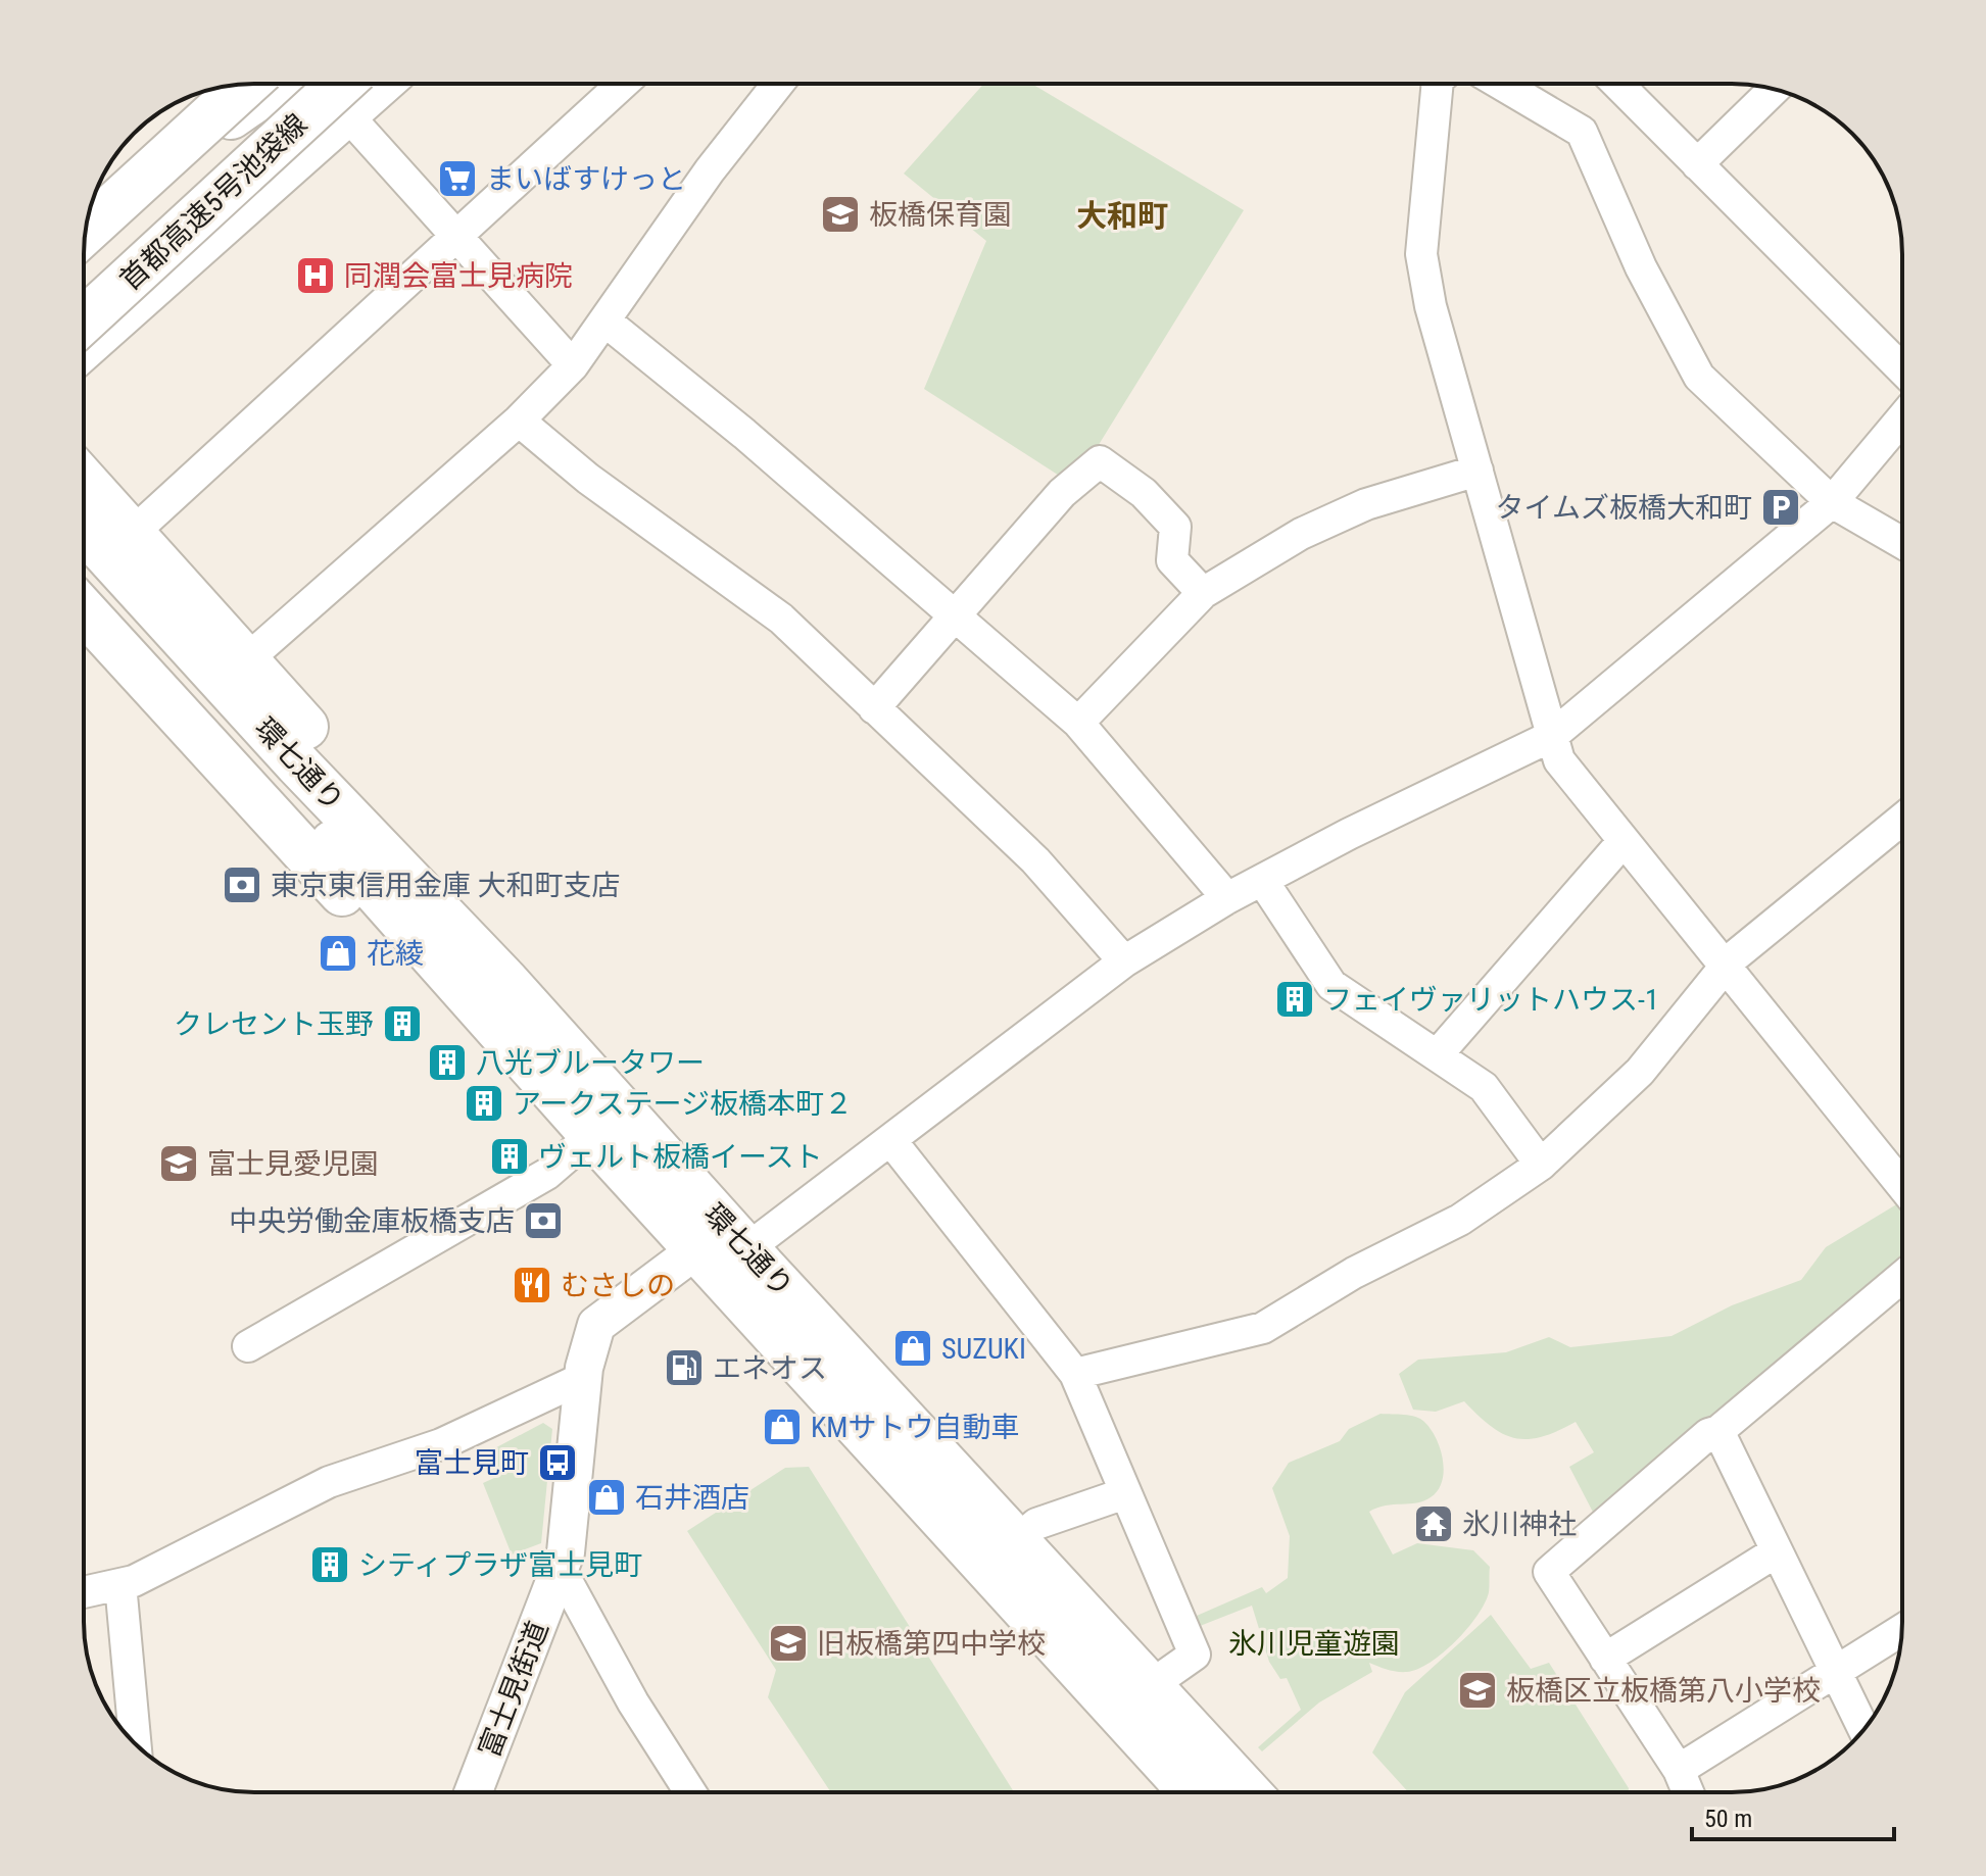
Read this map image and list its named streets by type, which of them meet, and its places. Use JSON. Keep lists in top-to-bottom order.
{
  "streets": {
    "main road": ["首都高速5号池袋線", "環七通り"],
    "street": ["富士見街道"]
  },
  "crossings": [
    ["環七通り", "富士見街道"]
  ],
  "districts": ["大和町"],
  "parks": ["氷川児童遊園"],
  "places": {
    "supermarket": ["まいばすけっと"],
    "school or university": [
      "板橋保育園",
      "富士見愛児園",
      "旧板橋第四中学校",
      "板橋区立板橋第八小学校"
    ],
    "hospital": ["同潤会富士見病院"],
    "parking": ["タイムズ板橋大和町"],
    "bank": ["東京東信用金庫 大和町支店", "中央労働金庫板橋支店"],
    "shop": [
      "花綾",
      "SUZUKI",
      "KMサトウ自動車",
      "石井酒店"
    ],
    "building": [
      "フェイヴァリットハウス-1",
      "クレセント玉野",
      "八光ブルータワー",
      "アークステージ板橋本町２",
      "ヴェルト板橋イースト",
      "シティプラザ富士見町"
    ],
    "restaurant": ["むさしの"],
    "fuel station": ["エネオス"],
    "bus stop": ["富士見町"],
    "temple": ["氷川神社"]
  },
  "scale_bar": "50 m"
}
